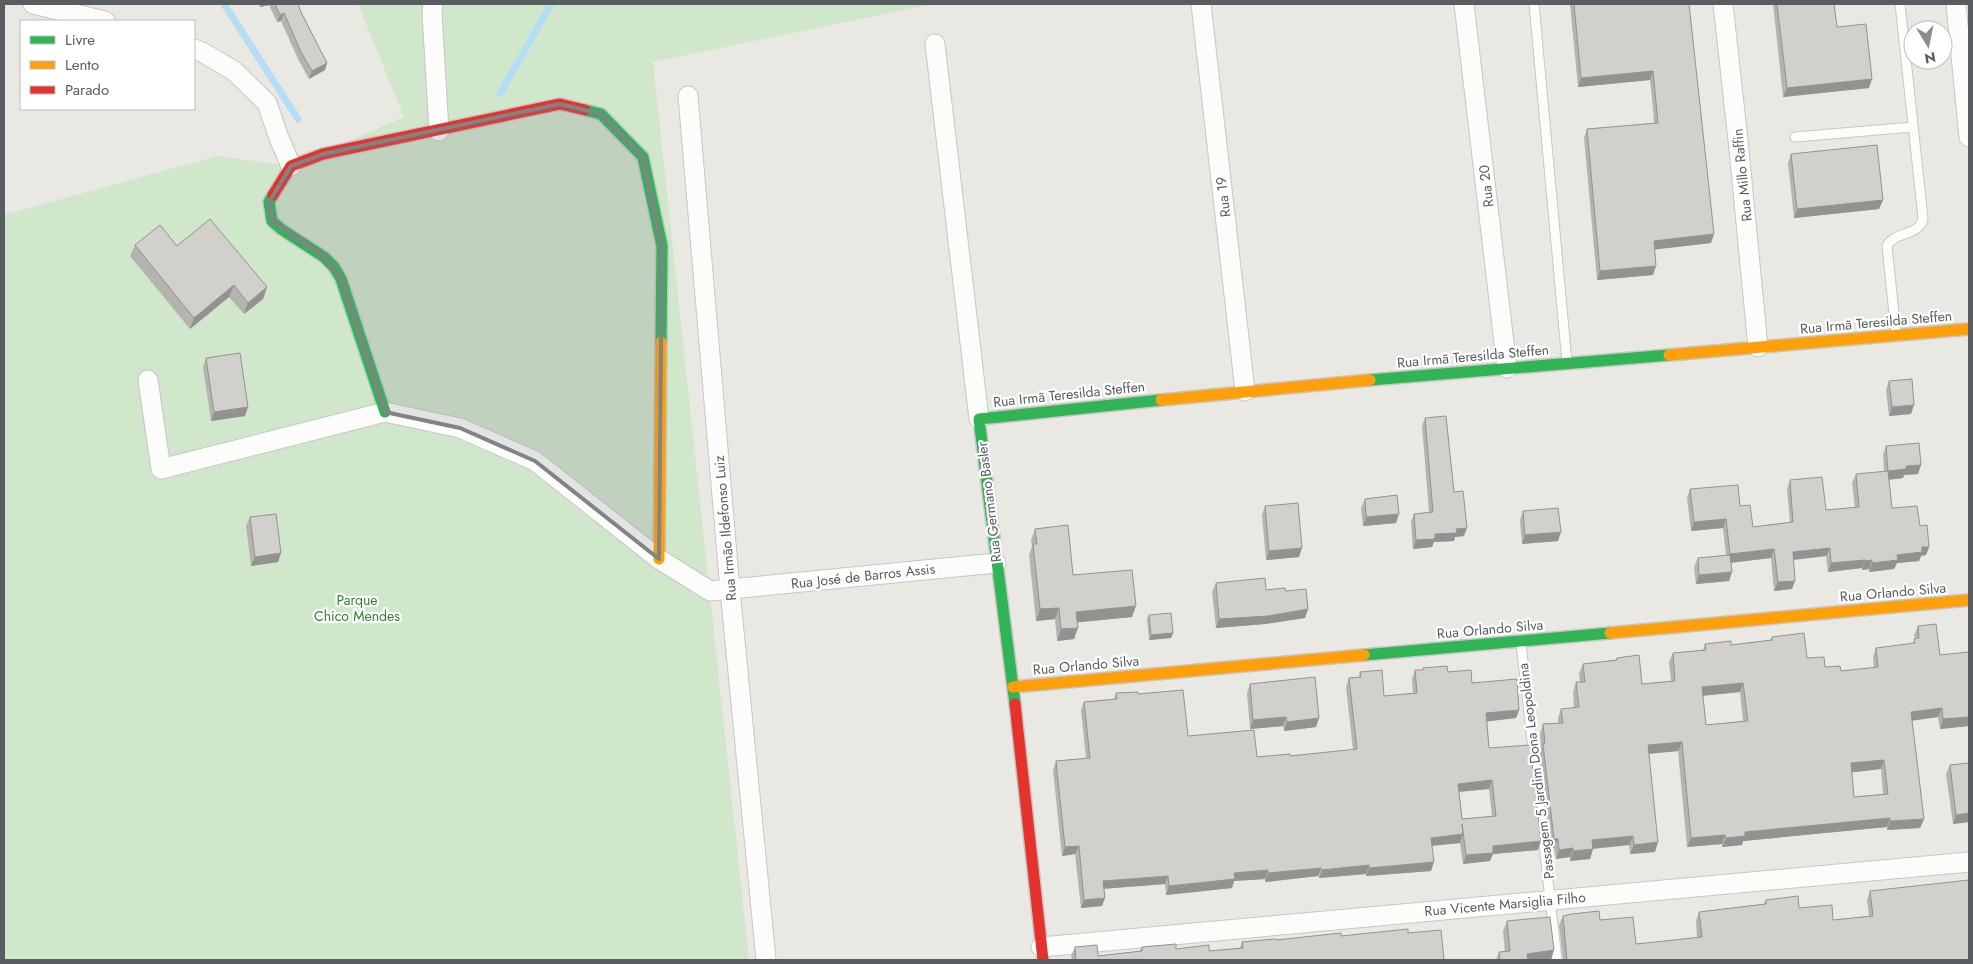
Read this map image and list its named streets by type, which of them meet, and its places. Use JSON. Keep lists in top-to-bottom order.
{
  "streets": {
    "street": [
      "Rua Millo Raffin",
      "Rua 20",
      "Rua 19",
      "Rua Irmã Teresilda Steffen",
      "Rua Germano Basler",
      "Rua Irmão Ildefonso Luiz",
      "Rua José de Barros Assis",
      "Rua Orlando Silva",
      "Rua Vicente Marsiglia Filho"
    ],
    "lane": ["Passagem 5 Jardim Dona Leopoldina"]
  },
  "crossings": [
    ["Rua Millo Raffin", "Rua Irmã Teresilda Steffen"],
    ["Rua 20", "Rua Irmã Teresilda Steffen"],
    ["Rua 19", "Rua Irmã Teresilda Steffen"],
    ["Rua Irmã Teresilda Steffen", "Rua Germano Basler"],
    ["Rua Germano Basler", "Rua José de Barros Assis"],
    ["Rua Germano Basler", "Rua Orlando Silva"],
    ["Rua Germano Basler", "Rua Vicente Marsiglia Filho"],
    ["Rua Irmão Ildefonso Luiz", "Rua José de Barros Assis"],
    ["Rua Orlando Silva", "Passagem 5 Jardim Dona Leopoldina"],
    ["Passagem 5 Jardim Dona Leopoldina", "Rua Vicente Marsiglia Filho"]
  ],
  "parks": ["Parque Chico Mendes"],
  "legend": ["Livre", "Lento", "Parado"],
  "north": "bottom"
}
